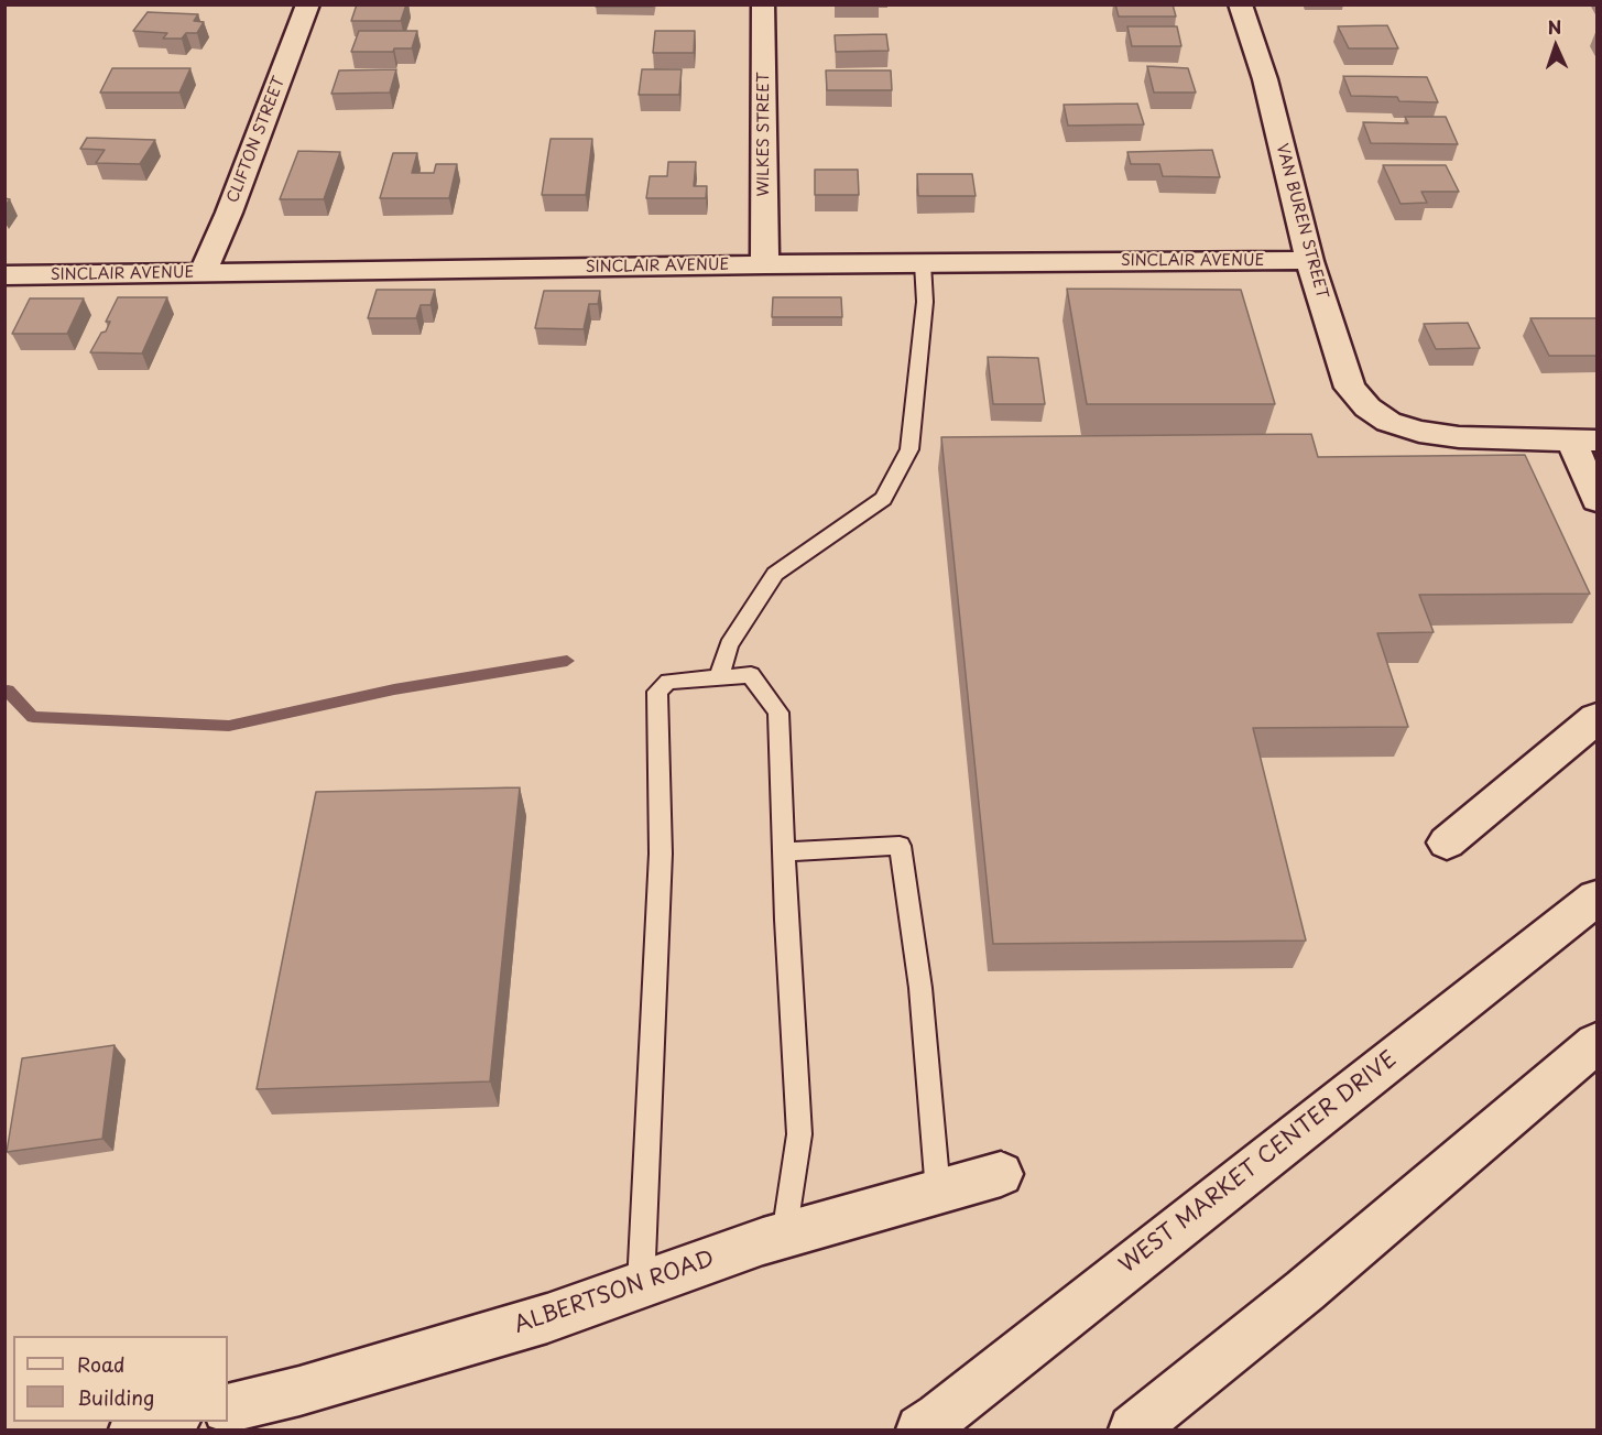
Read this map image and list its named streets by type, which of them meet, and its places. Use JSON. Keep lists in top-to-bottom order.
{
  "streets": {
    "street": [
      "WILKES STREET",
      "CLIFTON STREET",
      "VAN BUREN STREET",
      "SINCLAIR AVENUE",
      "WEST MARKET CENTER DRIVE",
      "ALBERTSON ROAD"
    ]
  },
  "crossings": [
    ["WILKES STREET", "SINCLAIR AVENUE"],
    ["CLIFTON STREET", "SINCLAIR AVENUE"],
    ["VAN BUREN STREET", "SINCLAIR AVENUE"]
  ],
  "legend": ["Road", "Building"],
  "north": "top"
}
